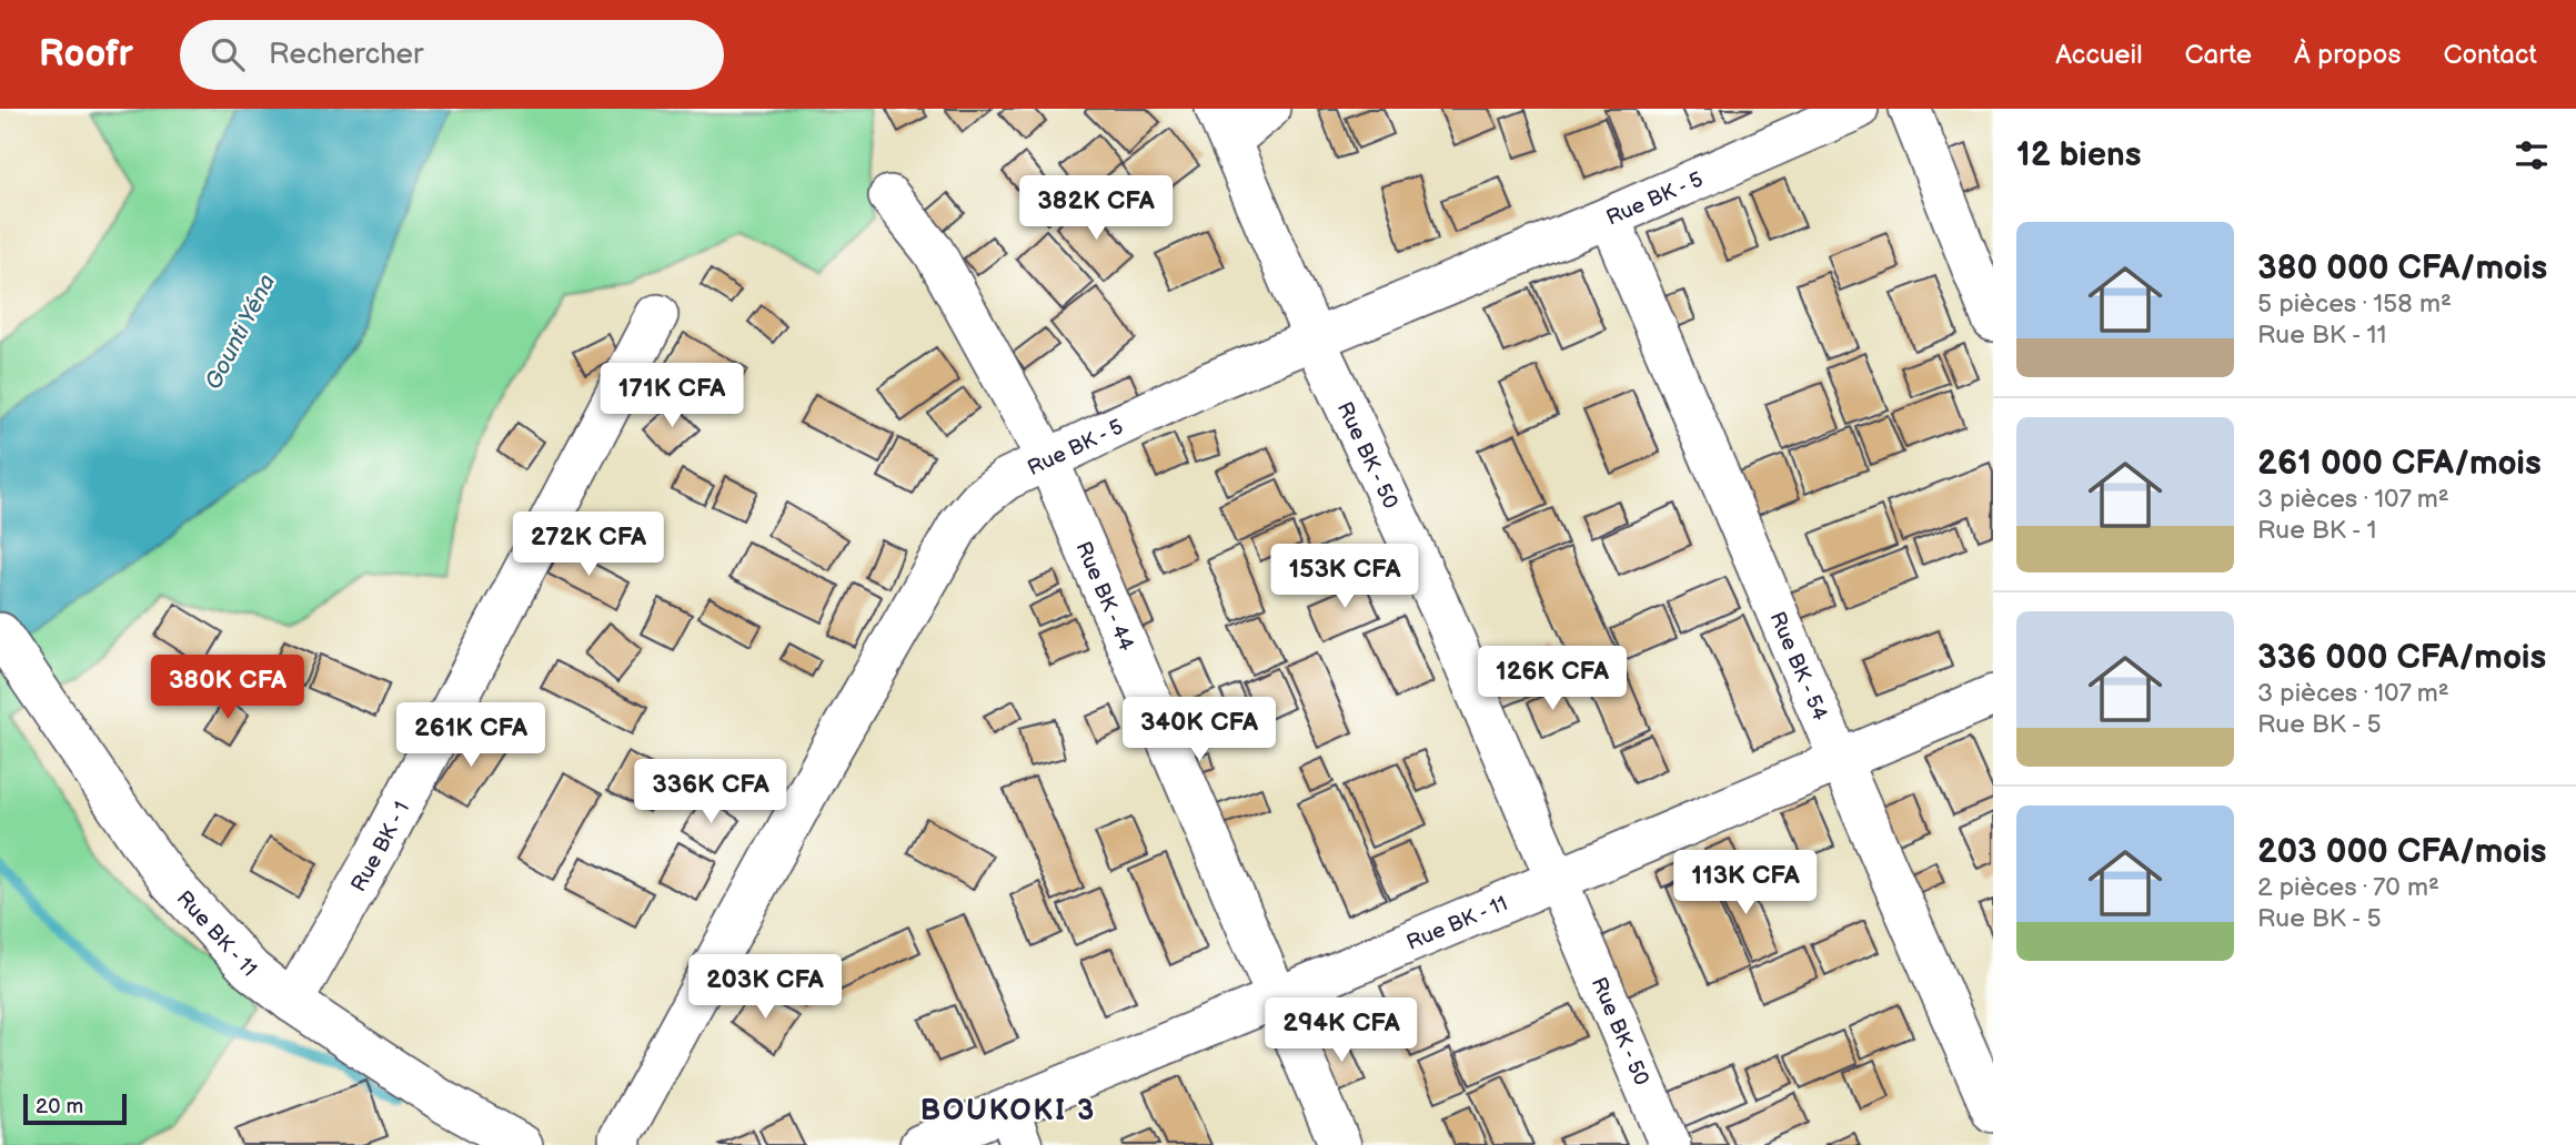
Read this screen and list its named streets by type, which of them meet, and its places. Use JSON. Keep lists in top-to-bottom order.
{
  "streets": {
    "street": [
      "Rue BK - 5",
      "Rue BK - 50",
      "Rue BK - 44",
      "Rue BK - 54",
      "Rue BK - 1",
      "Rue BK - 11"
    ]
  },
  "crossings": [
    ["Rue BK - 5", "Rue BK - 50"],
    ["Rue BK - 5", "Rue BK - 44"],
    ["Rue BK - 5", "Rue BK - 54"],
    ["Rue BK - 50", "Rue BK - 11"],
    ["Rue BK - 44", "Rue BK - 11"],
    ["Rue BK - 54", "Rue BK - 11"],
    ["Rue BK - 1", "Rue BK - 11"]
  ],
  "districts": ["BOUKOKI 3"],
  "water": ["Gounti Yéna"],
  "scale_bar": "20 m",
  "page": {
    "header": "Roofr",
    "search": "Rechercher",
    "nav": [
      "Accueil",
      "Carte",
      "À propos",
      "Contact"
    ],
    "heading": "12 biens",
    "price": [
      "382K CFA",
      "171K CFA",
      "272K CFA",
      "153K CFA",
      "126K CFA",
      "380K CFA",
      "340K CFA",
      "261K CFA",
      "336K CFA",
      "113K CFA",
      "203K CFA",
      "294K CFA"
    ],
    "list": [
      {
        "name": "380 000 CFA/mois",
        "note": "5 pièces · 158 m² · Rue BK - 11"
      },
      {
        "name": "261 000 CFA/mois",
        "note": "3 pièces · 107 m² · Rue BK - 1"
      },
      {
        "name": "336 000 CFA/mois",
        "note": "3 pièces · 107 m² · Rue BK - 5"
      },
      {
        "name": "203 000 CFA/mois",
        "note": "2 pièces · 70 m² · Rue BK - 5"
      }
    ],
    "scale": "20 m"
  }
}
